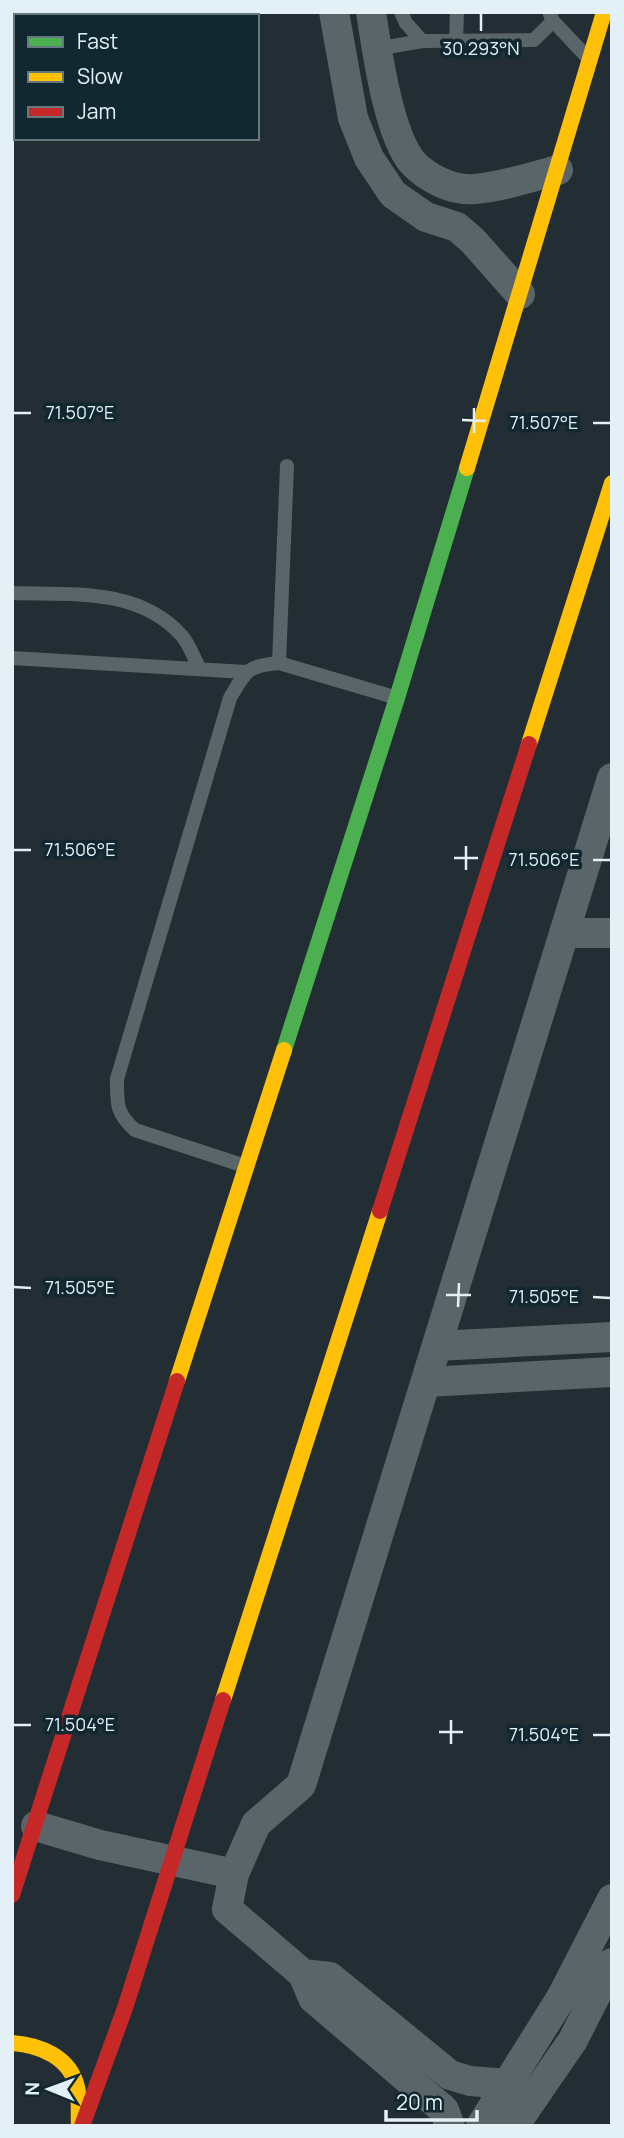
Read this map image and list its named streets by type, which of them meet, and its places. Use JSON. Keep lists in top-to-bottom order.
{
  "legend": ["Fast", "Slow", "Jam"],
  "scale_bar": "20 m",
  "north": "left",
  "coordinates": [
    "30.293°N",
    "71.507°E",
    "71.506°E",
    "71.505°E",
    "71.504°E"
  ]
}
